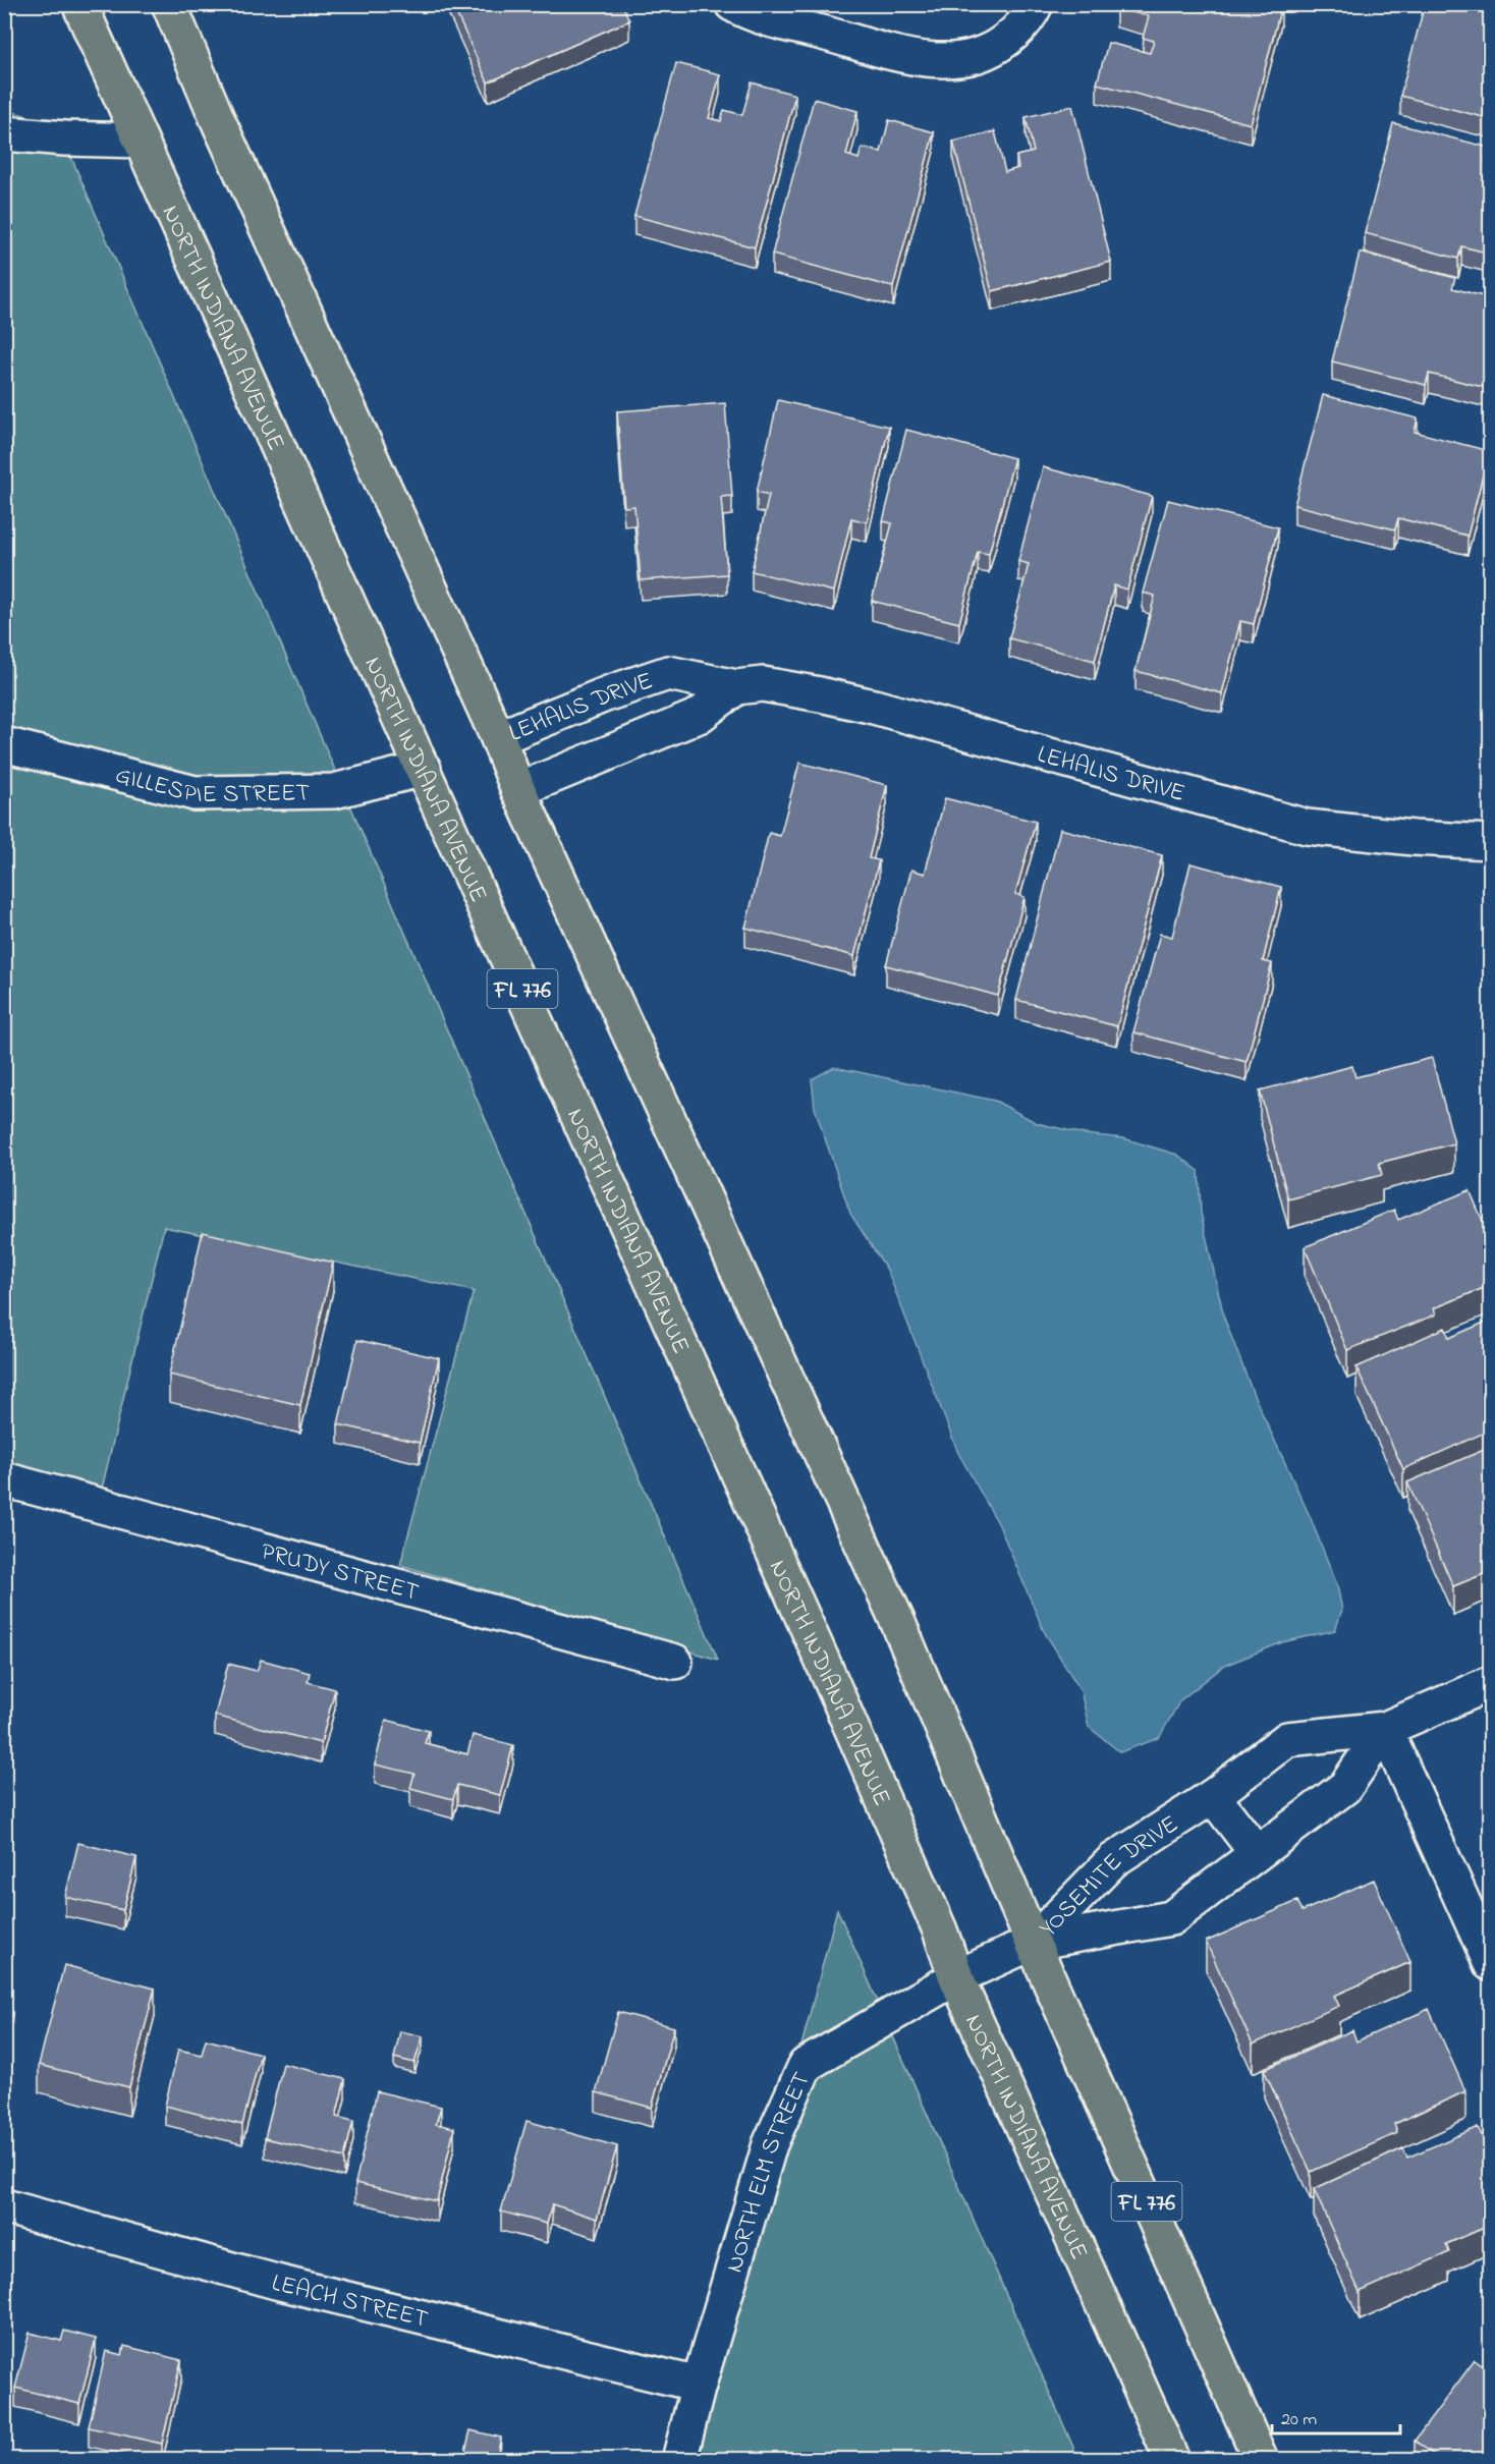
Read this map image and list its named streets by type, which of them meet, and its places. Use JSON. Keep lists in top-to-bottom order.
{
  "streets": {
    "main road": ["NORTH INDIANA AVENUE", "FL 776"],
    "street": [
      "LEHALIS DRIVE",
      "GILLESPIE STREET",
      "PRUDY STREET",
      "YOSEMITE DRIVE",
      "NORTH ELM STREET",
      "LEACH STREET"
    ]
  },
  "crossings": [
    ["NORTH INDIANA AVENUE", "GILLESPIE STREET"],
    ["NORTH INDIANA AVENUE", "NORTH ELM STREET"],
    ["LEHALIS DRIVE", "FL 776"],
    ["FL 776", "YOSEMITE DRIVE"],
    ["FL 776", "NORTH ELM STREET"],
    ["YOSEMITE DRIVE", "NORTH ELM STREET"],
    ["NORTH ELM STREET", "LEACH STREET"]
  ],
  "scale_bar": "20 m"
}
